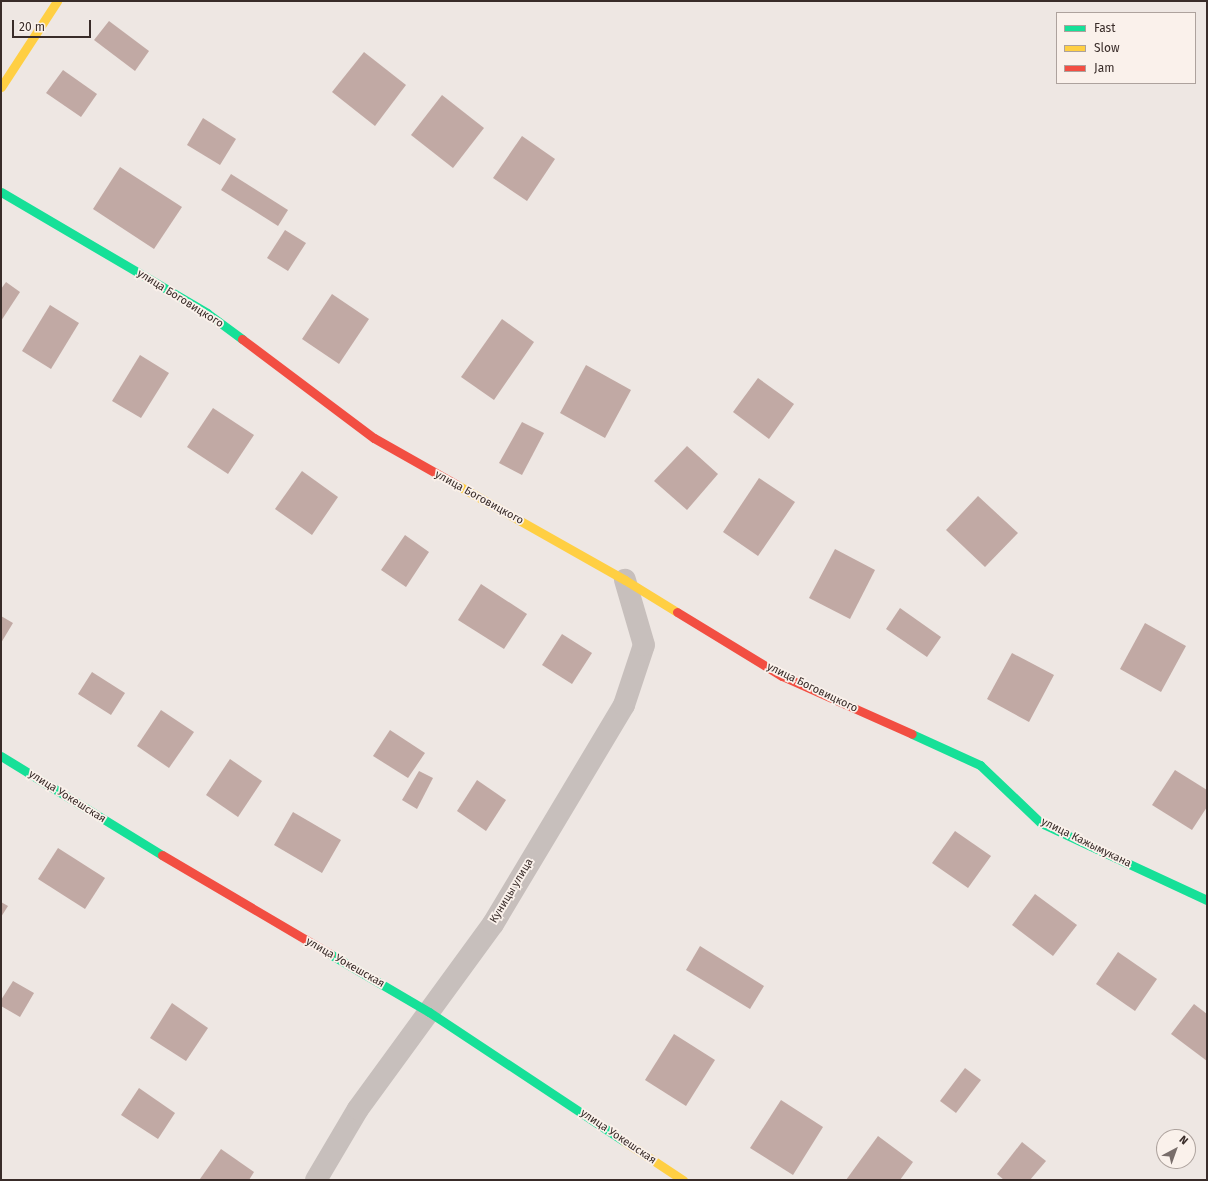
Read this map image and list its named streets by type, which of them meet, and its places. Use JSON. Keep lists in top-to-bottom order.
{
  "streets": {
    "street": [
      "улица Боговицкого",
      "улица Уокешская",
      "улица Кажымукана",
      "Куницы улица"
    ]
  },
  "crossings": [
    ["улица Боговицкого", "улица Кажымукана"],
    ["улица Боговицкого", "Куницы улица"],
    ["улица Уокешская", "Куницы улица"]
  ],
  "legend": ["Fast", "Slow", "Jam"],
  "scale_bar": "20 m",
  "north": "top right"
}
